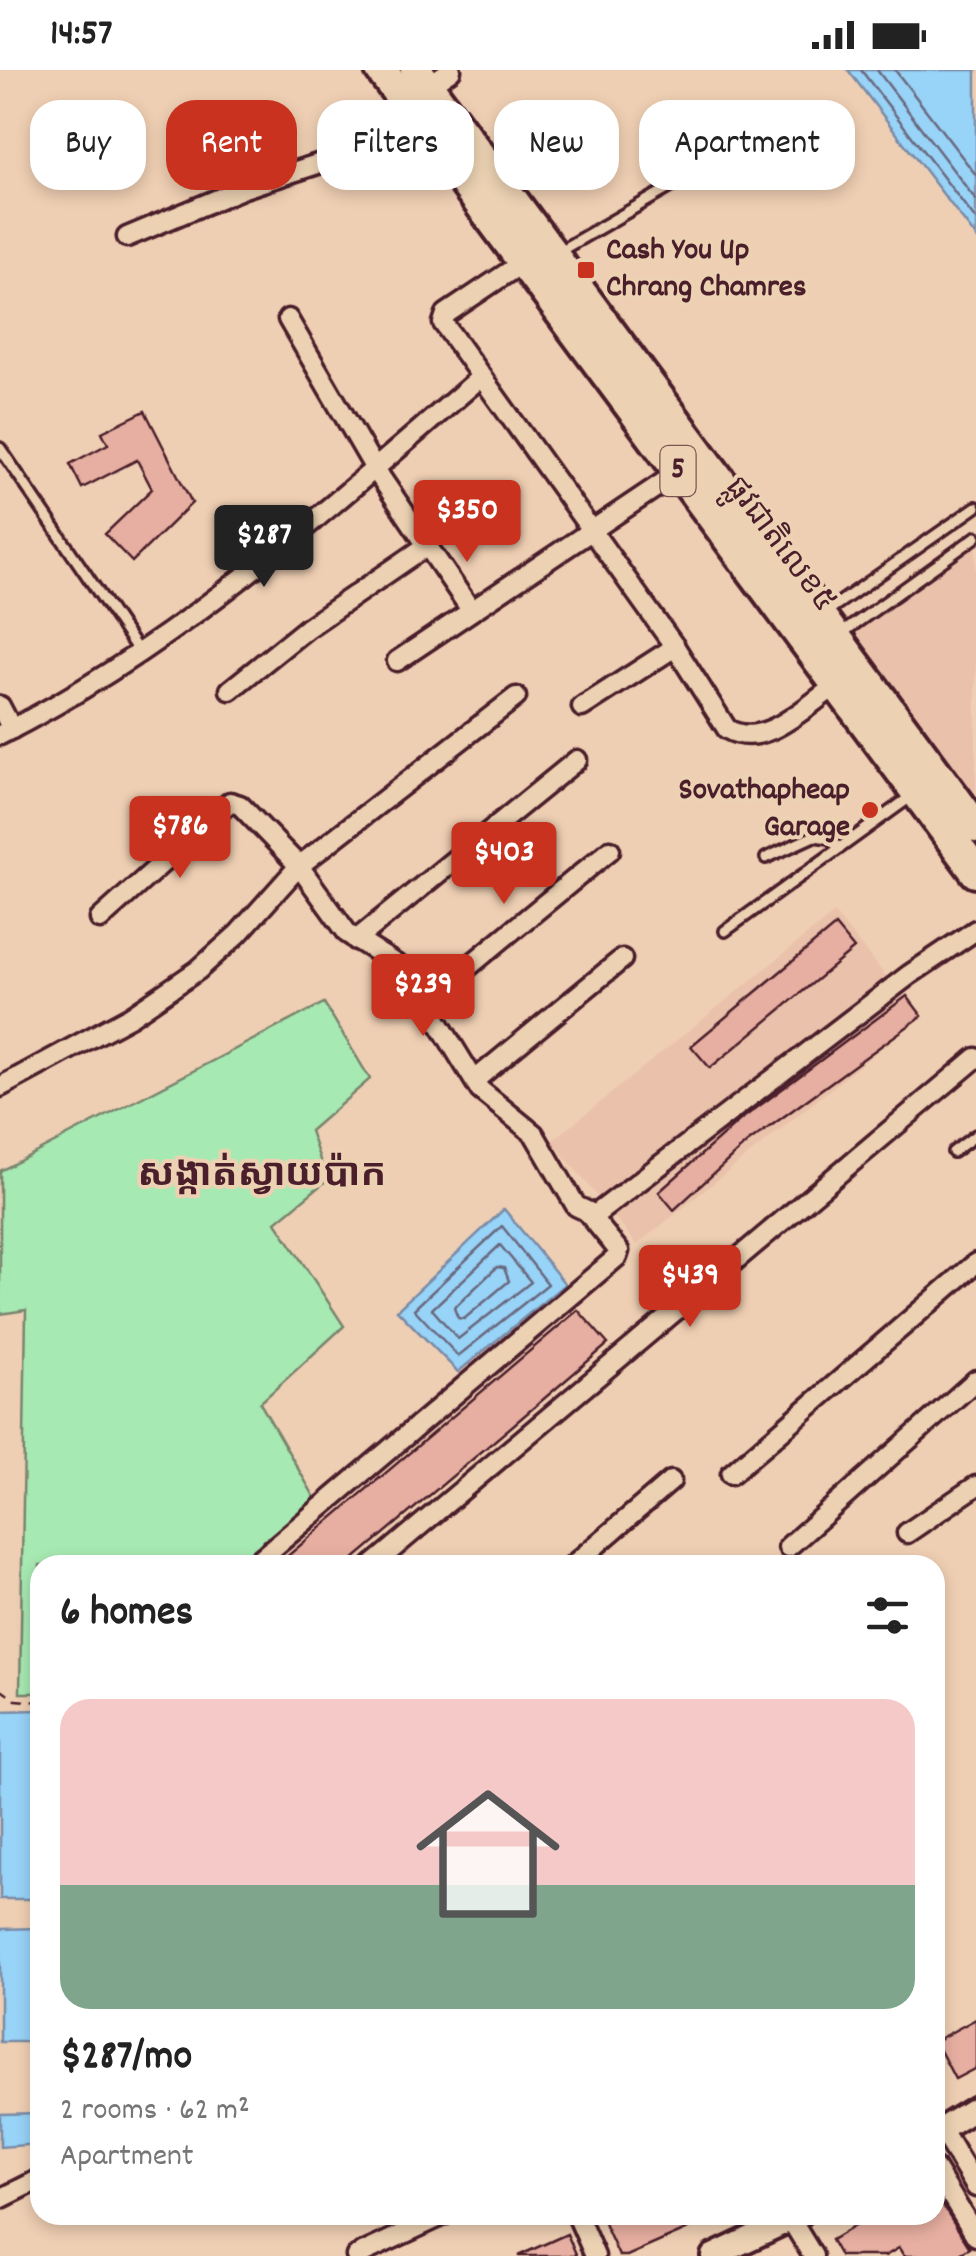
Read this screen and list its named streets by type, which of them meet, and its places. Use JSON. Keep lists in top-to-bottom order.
{
  "streets": {
    "highway": ["5", "ផ្លូវជាតិលេខ៥"]
  },
  "districts": ["សង្កាត់ស្វាយប៉ាក"],
  "places": {
    "transit": ["Cash You Up Chrang Chamres"],
    "other": ["Sovathapheap Garage"]
  },
  "page": {
    "status": "14:57",
    "chip": [
      "Buy",
      "Rent",
      "Filters",
      "New",
      "Apartment"
    ],
    "price": [
      "$350",
      "$287",
      "$786",
      "$403",
      "$239",
      "$439"
    ],
    "heading": "6 homes",
    "list": [
      {
        "name": "$287/mo",
        "note": "2 rooms · 62 m² · Apartment"
      }
    ]
  }
}
